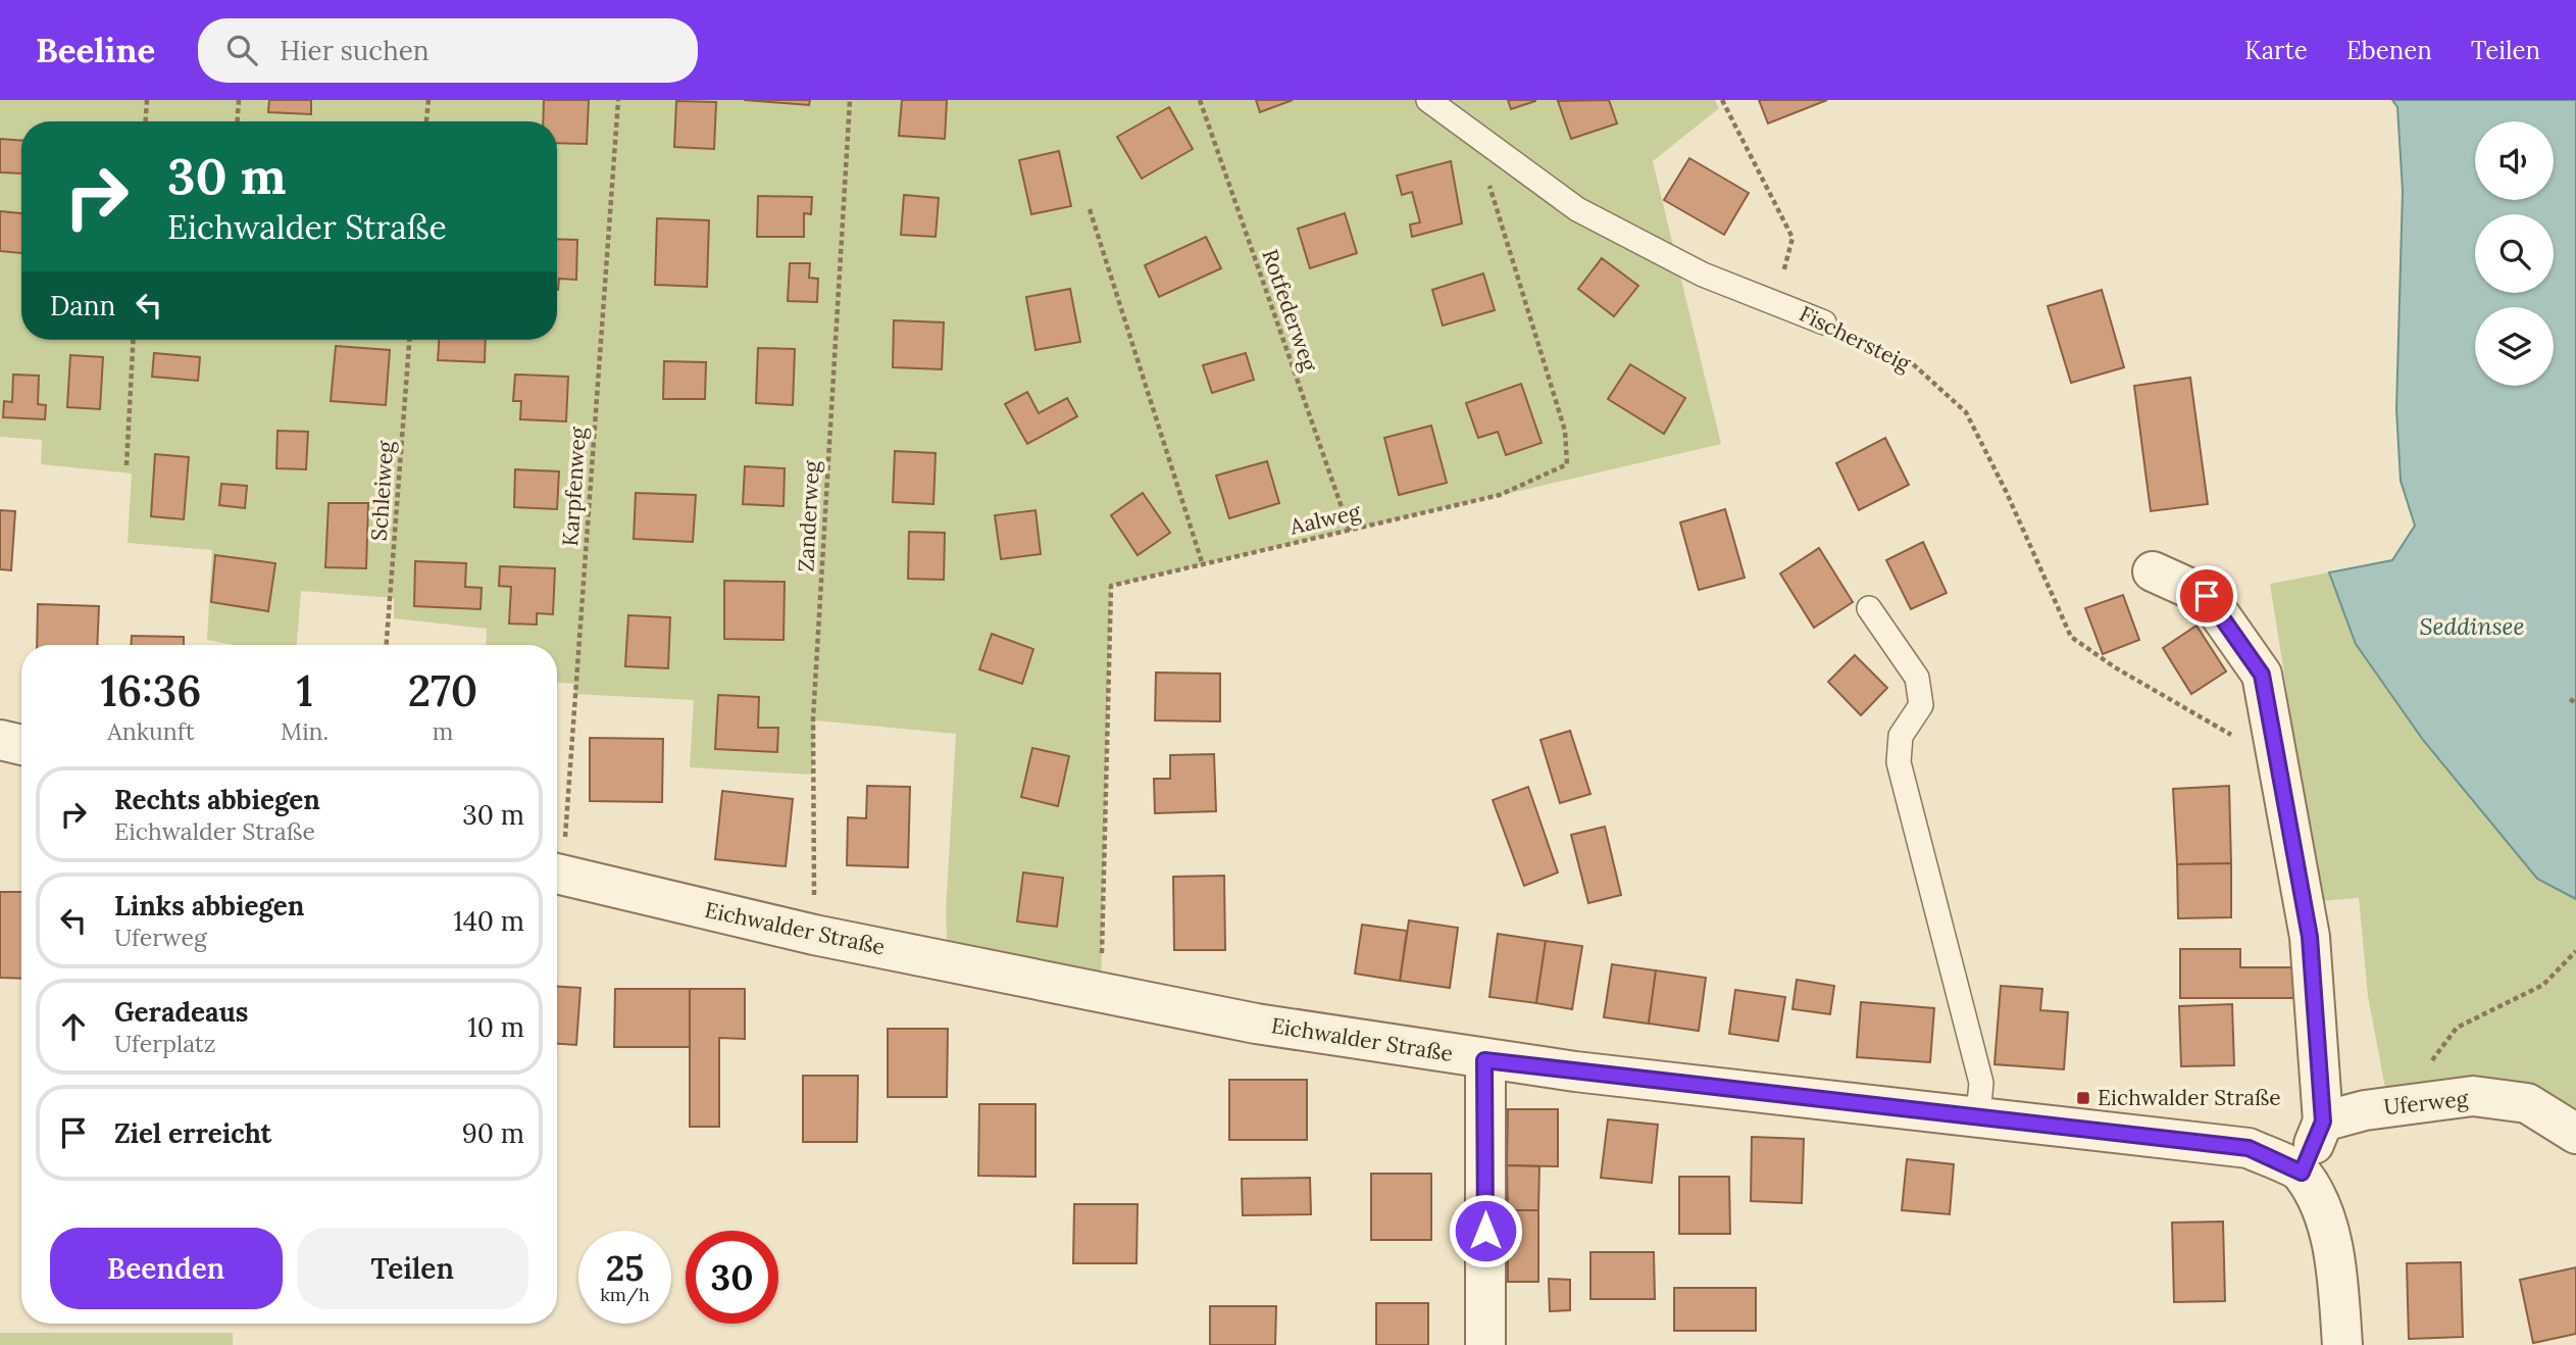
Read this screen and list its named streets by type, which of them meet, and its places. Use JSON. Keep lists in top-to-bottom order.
{
  "streets": {
    "street": ["Eichwalder Straße", "Uferweg"],
    "lane": ["Fischersteig"],
    "path": [
      "Rotfederweg",
      "Karpfenweg",
      "Schleiweg",
      "Zanderweg",
      "Aalweg"
    ]
  },
  "crossings": [
    ["Rotfederweg", "Aalweg"],
    ["Fischersteig", "Aalweg"],
    ["Zanderweg", "Eichwalder Straße"],
    ["Aalweg", "Eichwalder Straße"]
  ],
  "water": ["Seddinsee"],
  "places": {
    "transit": ["Eichwalder Straße"]
  },
  "page": {
    "header": "Beeline",
    "search": "Hier suchen",
    "nav": ["Karte", "Ebenen", "Teilen"],
    "turn": ["30 m", "Eichwalder Straße"],
    "then": "Dann",
    "eta": [
      "16:36",
      "Ankunft",
      "1",
      "Min.",
      "270",
      "m"
    ],
    "list": [
      {
        "name": "Rechts abbiegen",
        "note": "Eichwalder Straße",
        "value": "30 m"
      },
      {
        "name": "Links abbiegen",
        "note": "Uferweg",
        "value": "140 m"
      },
      {
        "name": "Geradeaus",
        "note": "Uferplatz",
        "value": "10 m"
      },
      {
        "name": "Ziel erreicht",
        "value": "90 m"
      }
    ],
    "buttons": ["Beenden", "Teilen"],
    "speed": "25 km/h",
    "limit": "30"
  }
}
